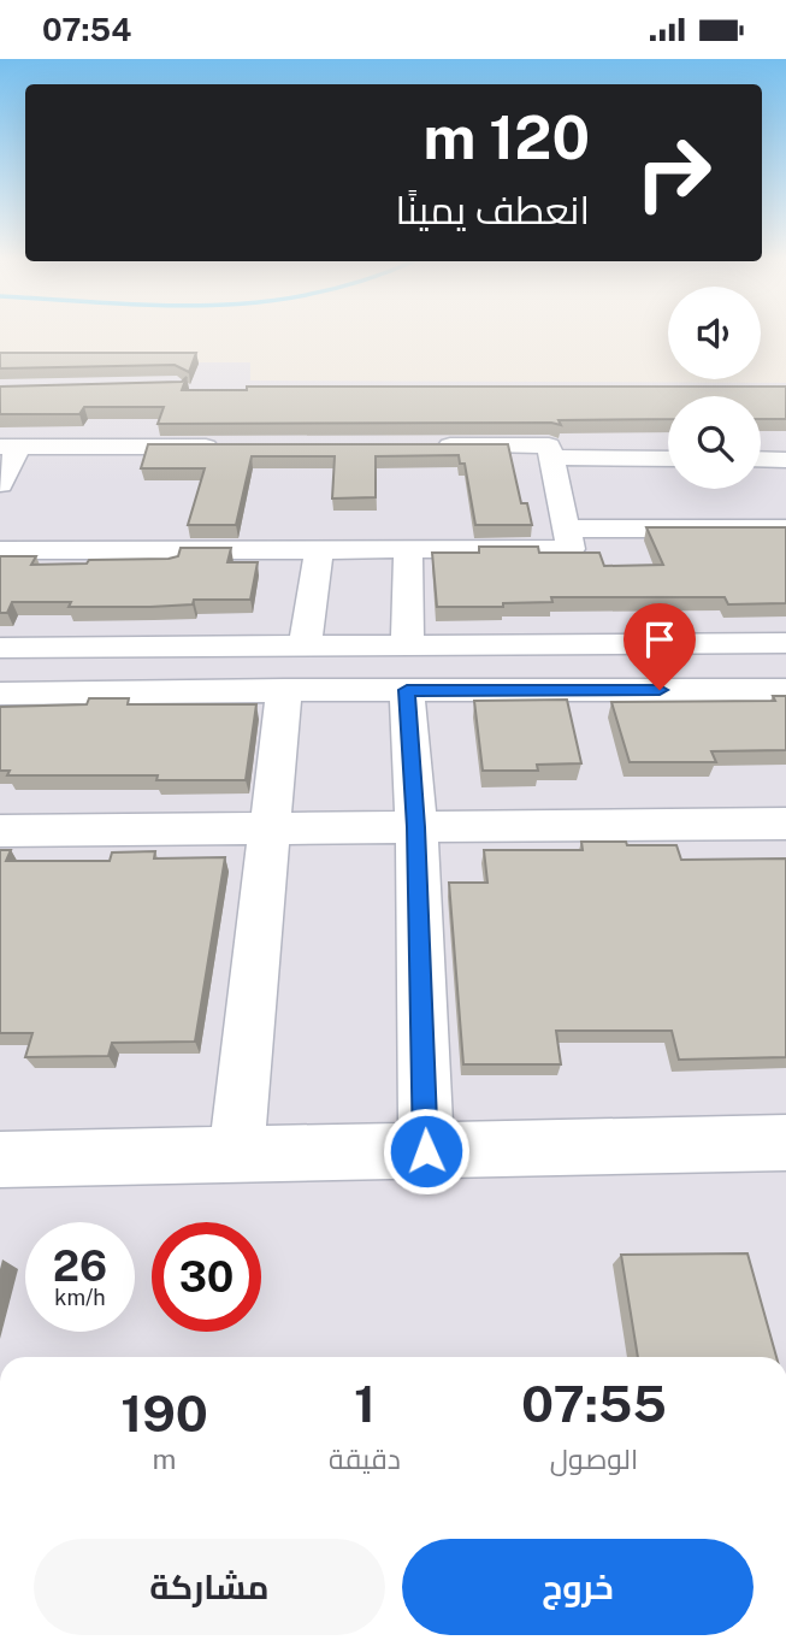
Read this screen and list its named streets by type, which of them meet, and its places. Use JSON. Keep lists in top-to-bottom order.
{
  "page": {
    "status": "07:54",
    "turn": ["120 m", "انعطف يمينًا"],
    "speed": "26 km/h",
    "limit": "30",
    "eta": [
      "07:55",
      "الوصول",
      "1",
      "دقيقة",
      "190",
      "m"
    ],
    "buttons": ["خروج", "مشاركة"]
  }
}
